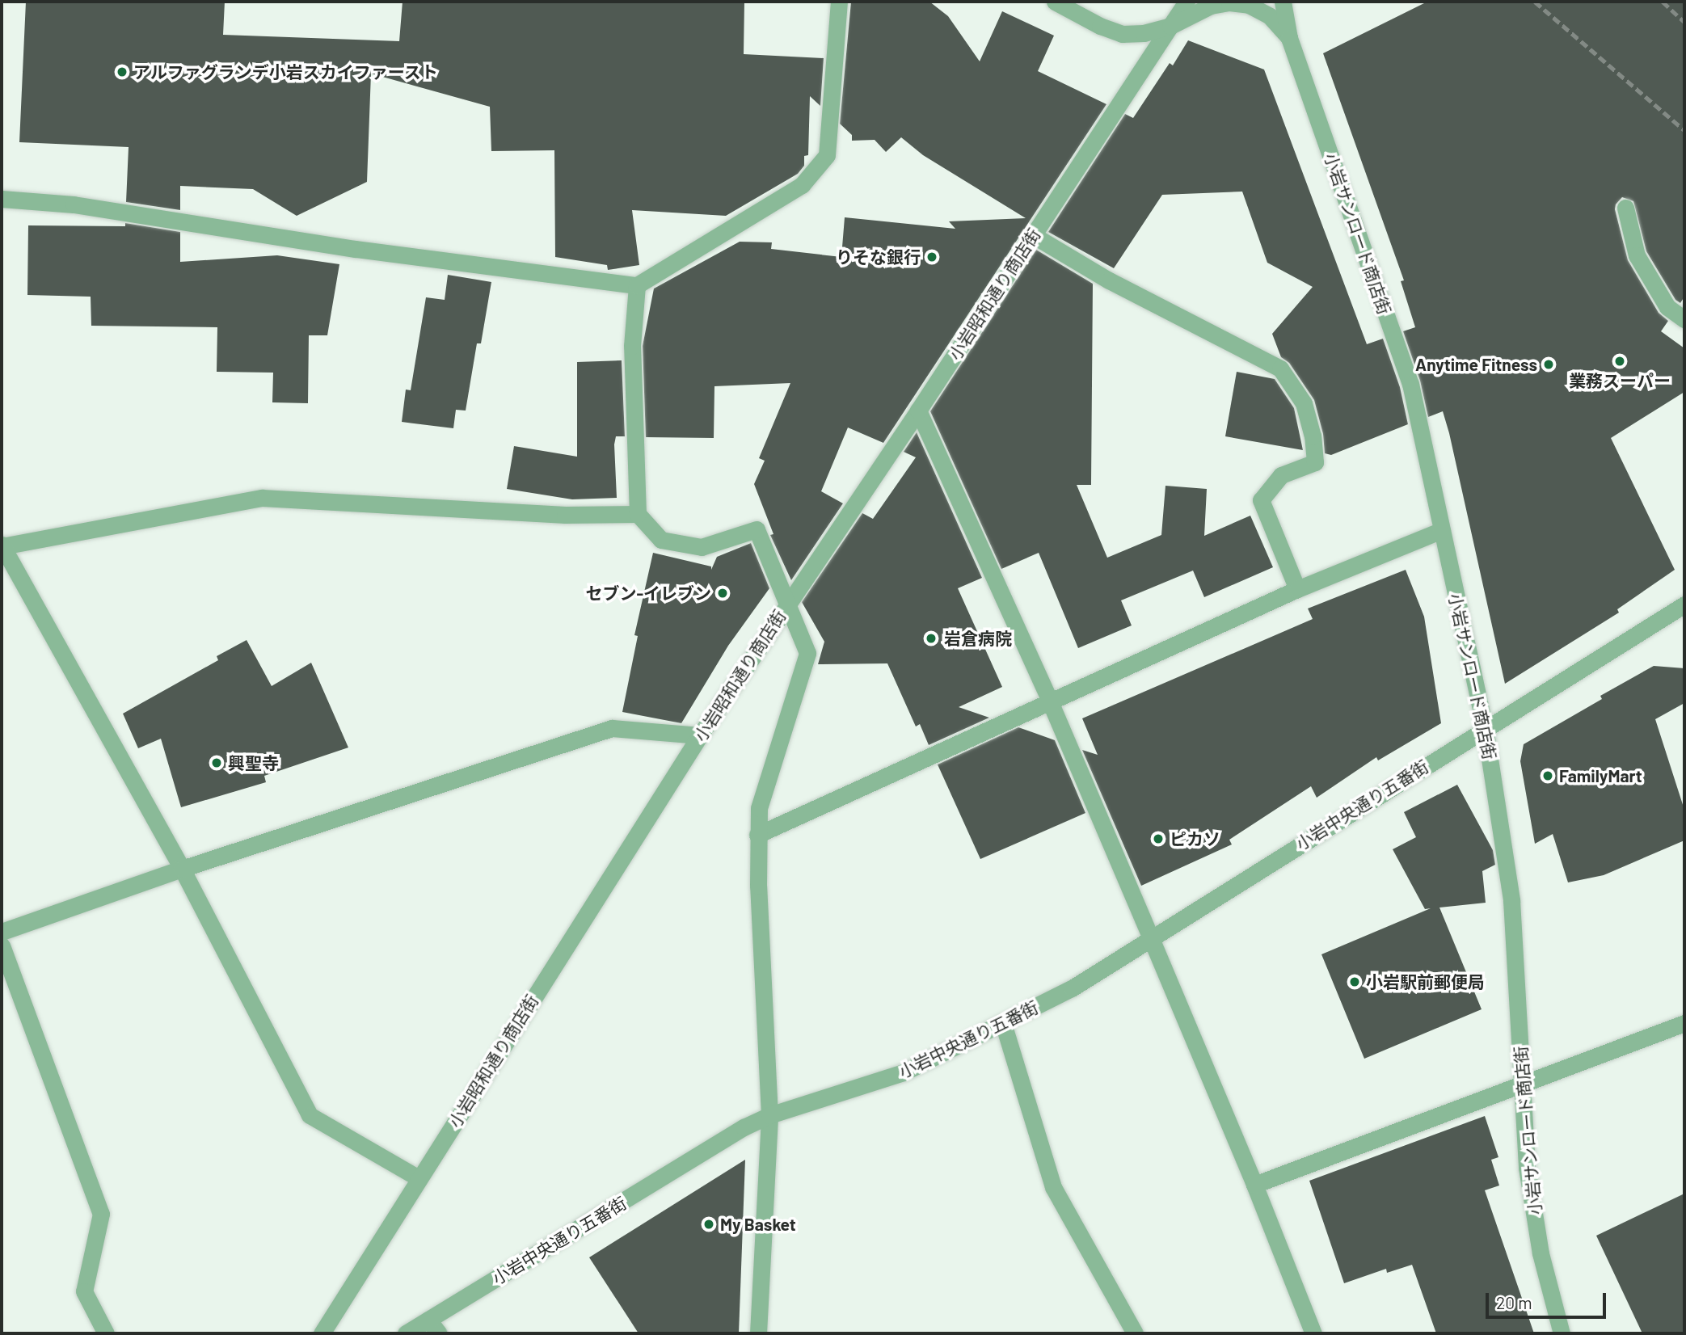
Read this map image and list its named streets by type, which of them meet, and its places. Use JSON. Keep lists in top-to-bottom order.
{
  "streets": {
    "street": ["小岩サンロード商店街", "小岩昭和通り商店街", "小岩中央通り五番街"]
  },
  "crossings": [
    ["小岩サンロード商店街", "小岩中央通り五番街"]
  ],
  "places": [
    "アルファグランデ小岩スカイファースト",
    "りそな銀行",
    "業務スーパー",
    "Anytime Fitness",
    "セブン-イレブン",
    "岩倉病院",
    "興聖寺",
    "FamilyMart",
    "ピカソ",
    "小岩駅前郵便局",
    "My Basket"
  ],
  "scale_bar": "20 m"
}
